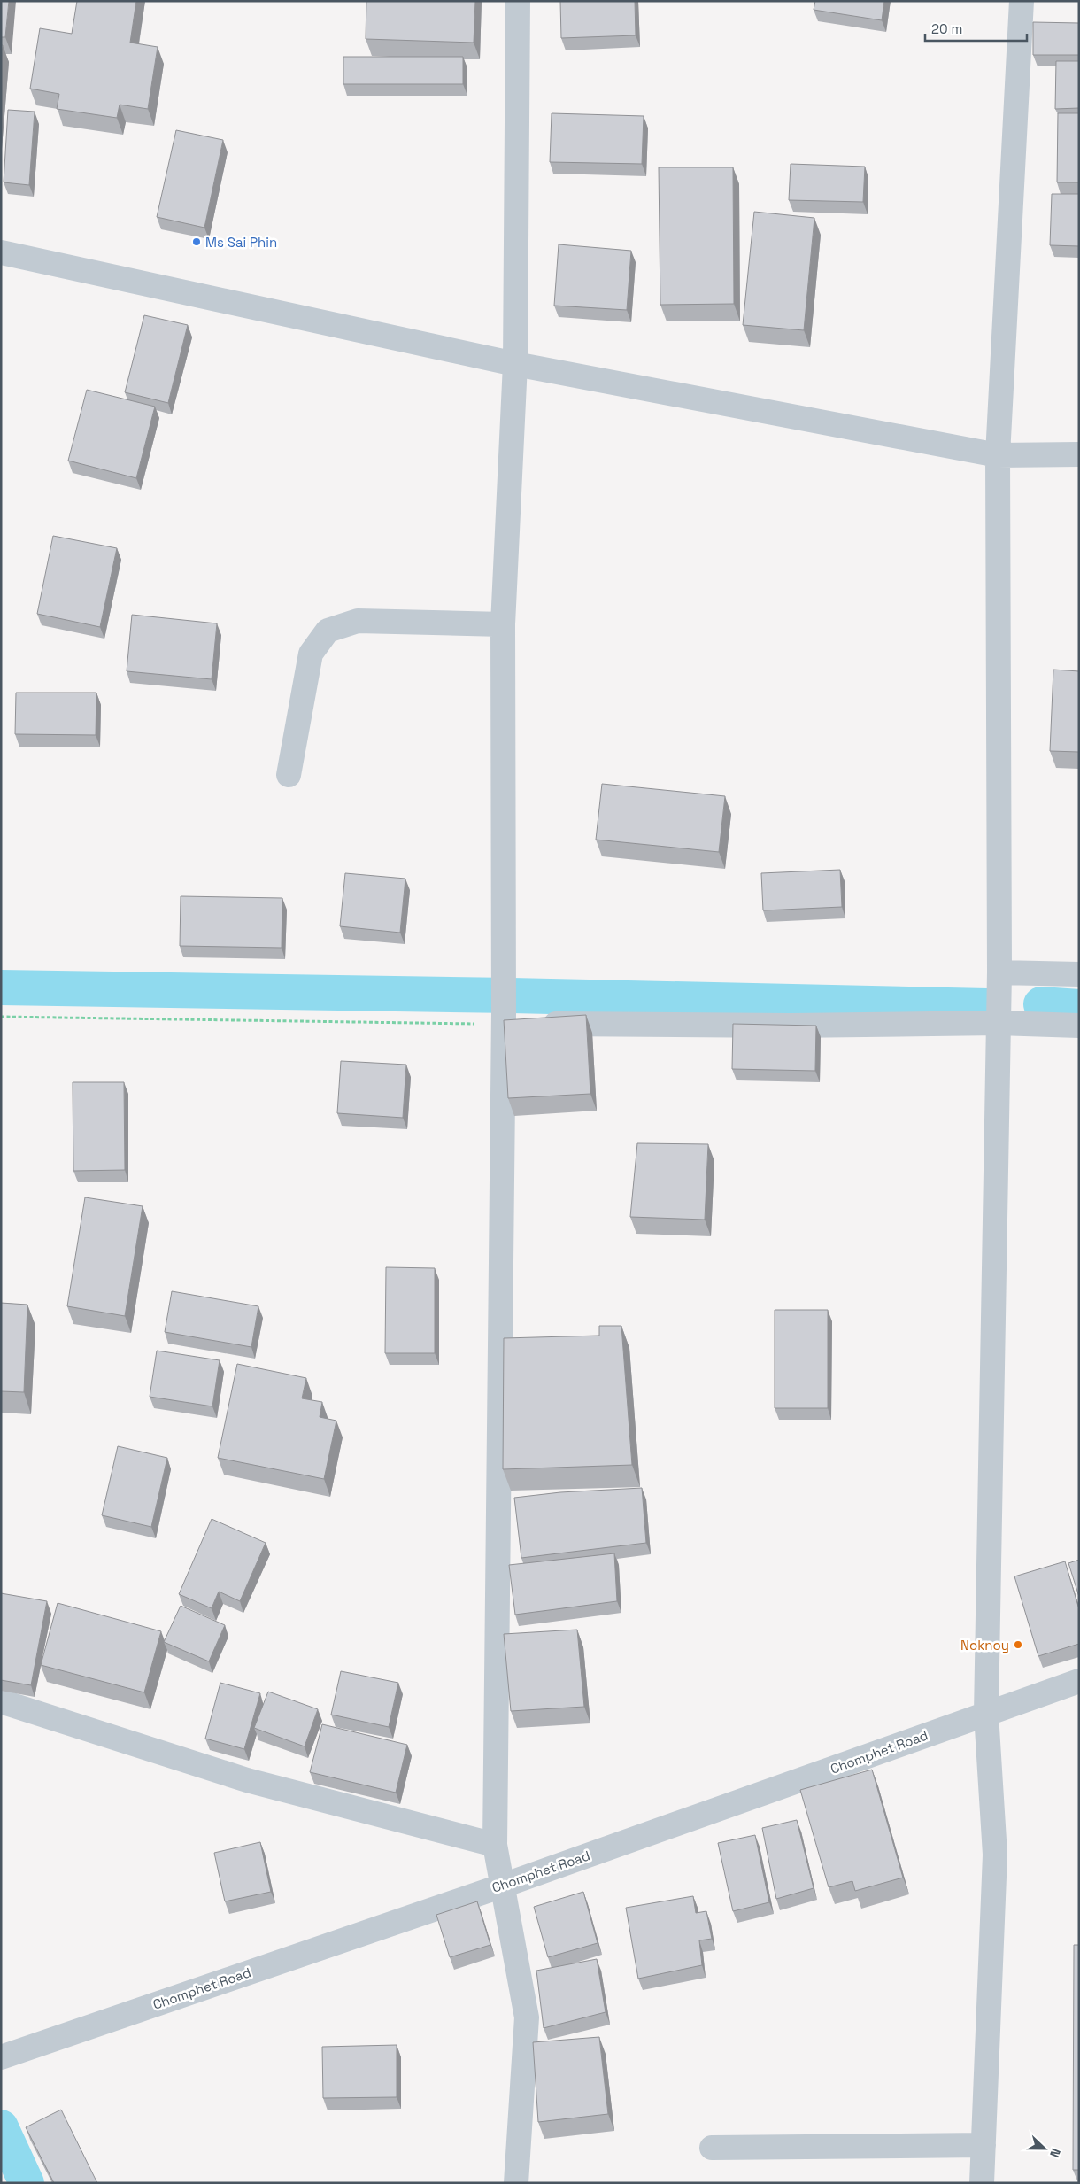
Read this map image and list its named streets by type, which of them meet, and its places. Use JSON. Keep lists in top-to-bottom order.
{
  "streets": {
    "street": ["Chomphet Road"]
  },
  "places": ["Ms Sai Phin", "Noknoy"],
  "scale_bar": "20 m",
  "north": "right"
}
